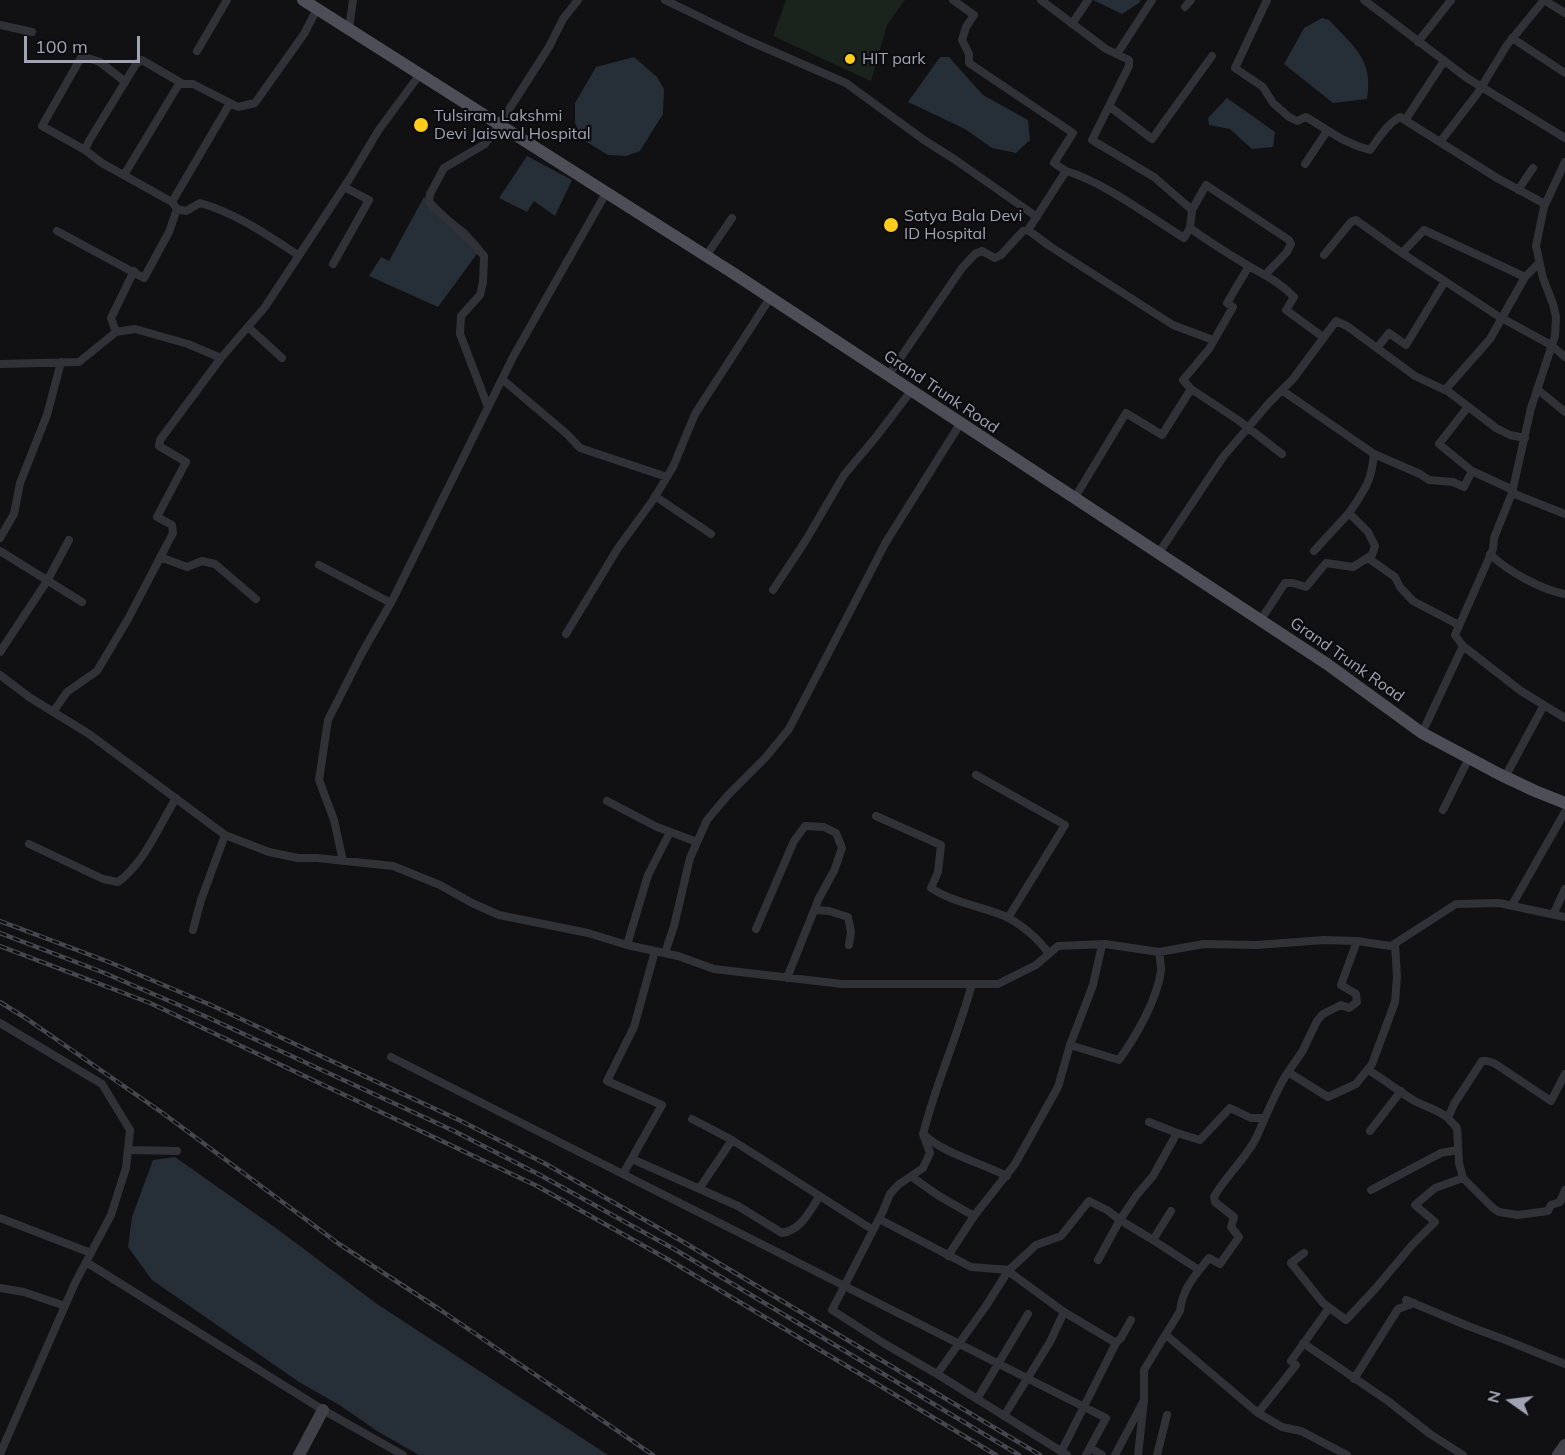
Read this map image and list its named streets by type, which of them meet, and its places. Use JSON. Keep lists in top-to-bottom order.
{
  "streets": {
    "main road": ["Grand Trunk Road"]
  },
  "places": ["HIT park", "Tulsiram Lakshmi Devi Jaiswal Hospital", "Satya Bala Devi ID Hospital"],
  "scale_bar": "100 m",
  "north": "left"
}
